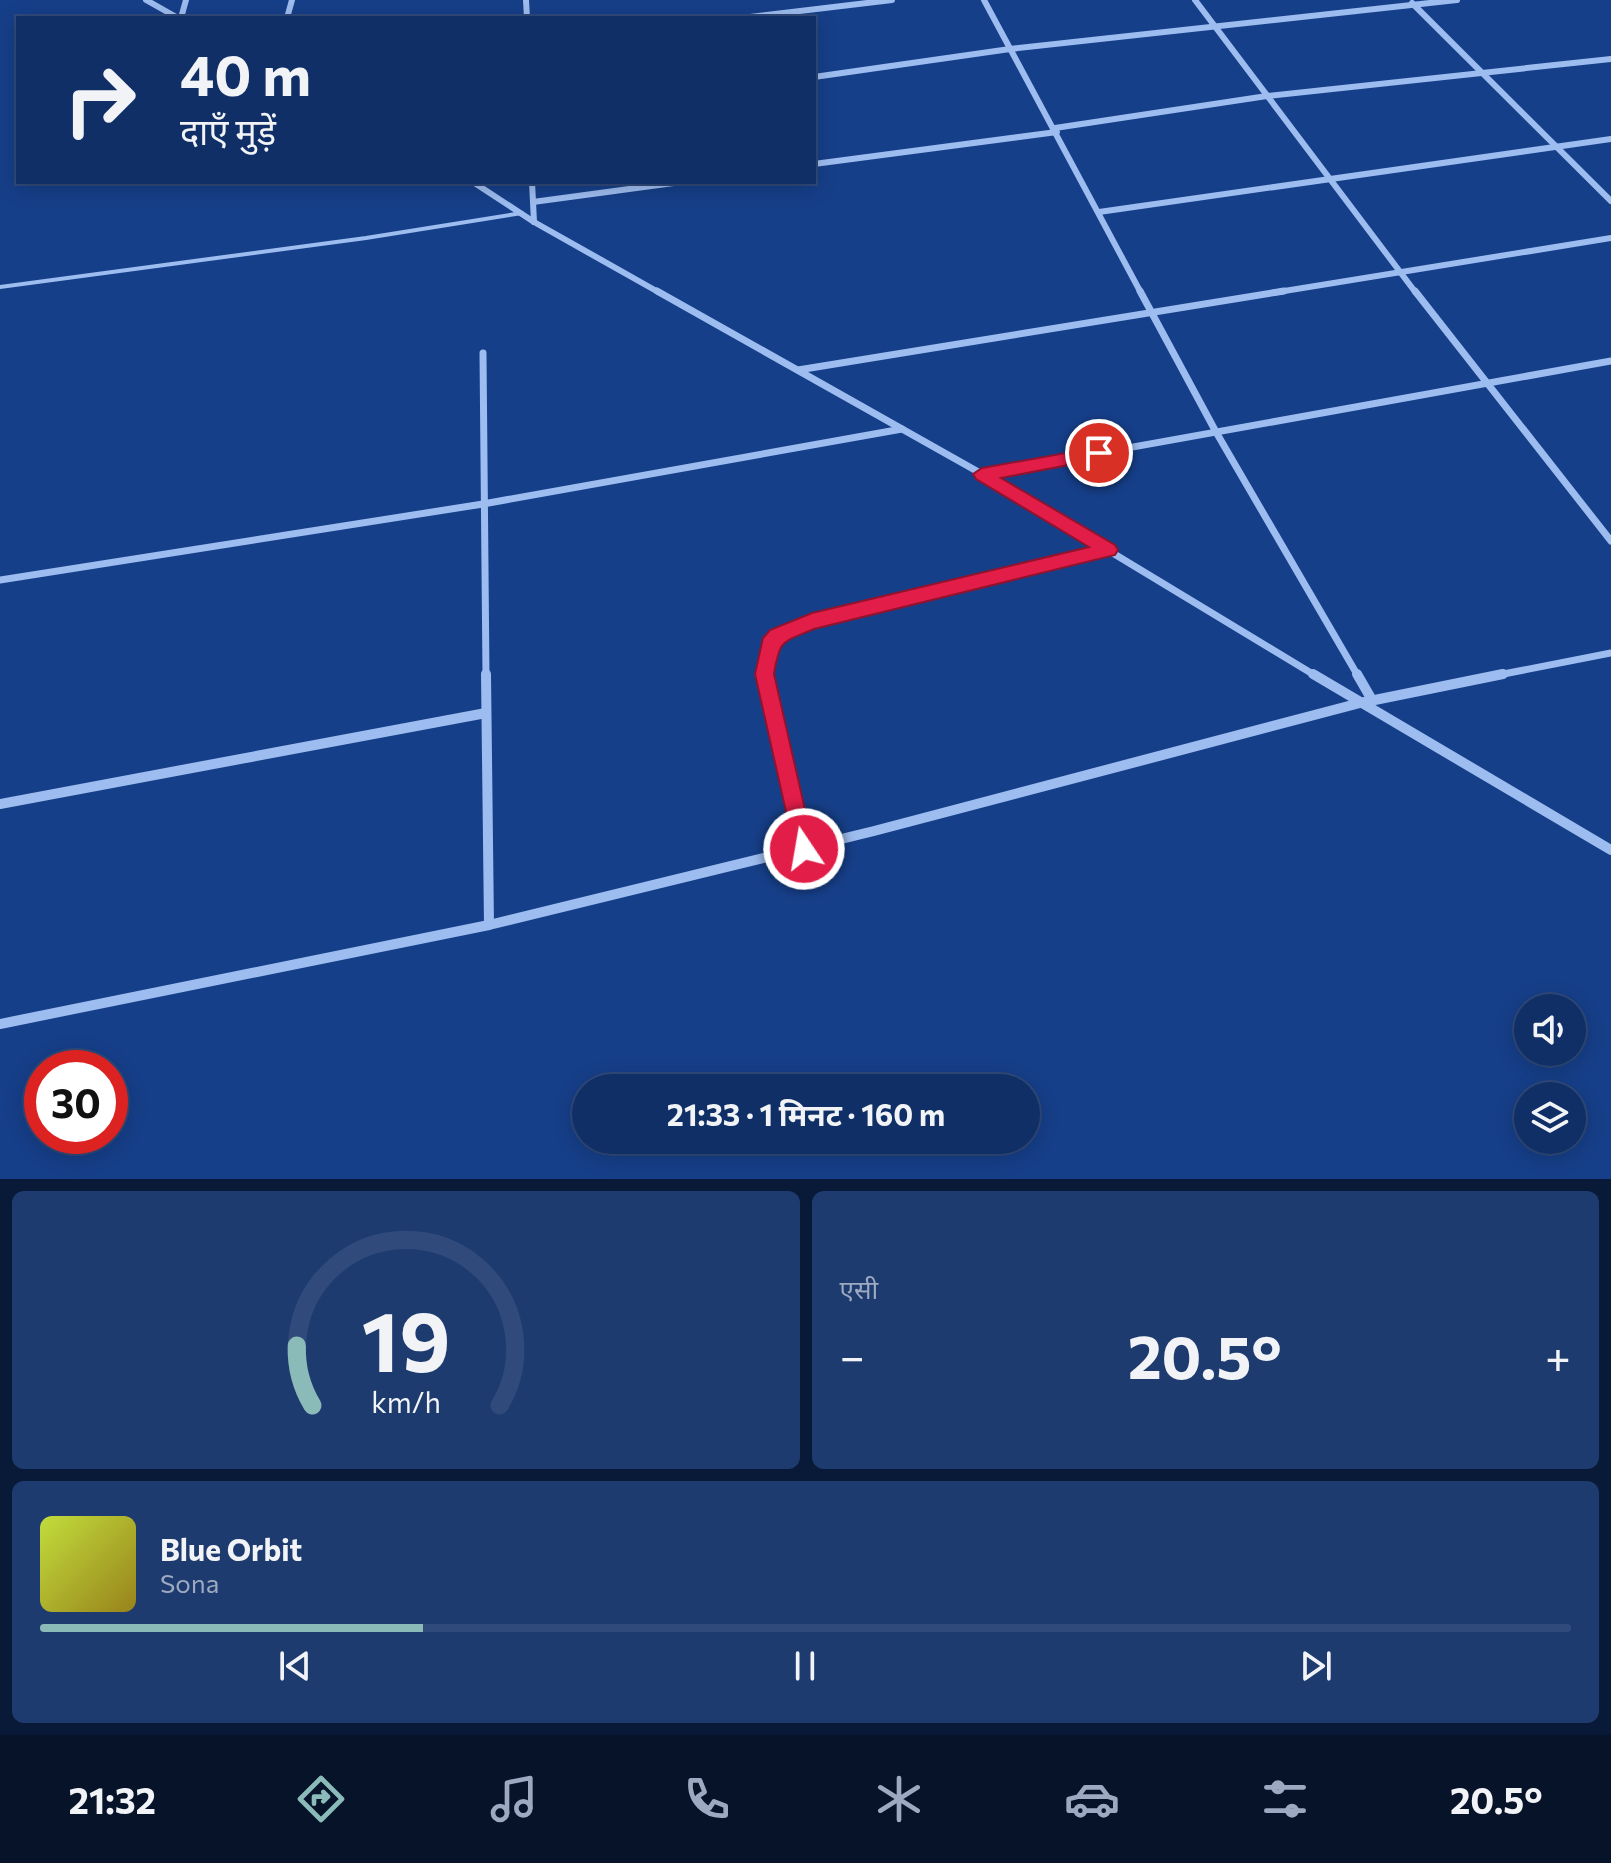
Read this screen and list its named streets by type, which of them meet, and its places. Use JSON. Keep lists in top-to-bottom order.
{
  "page": {
    "turn": ["40 m", "दाएँ मुड़ें"],
    "limit": "30",
    "trip": "21:33 · 1 मिनट · 160 m",
    "tile": "एसी",
    "heat": ["−", "20.5°", "+"],
    "song": ["Blue Orbit", "Sona"],
    "tabs": ["21:32", "20.5°"],
    "gauge": ["19", "km/h"]
  }
}
